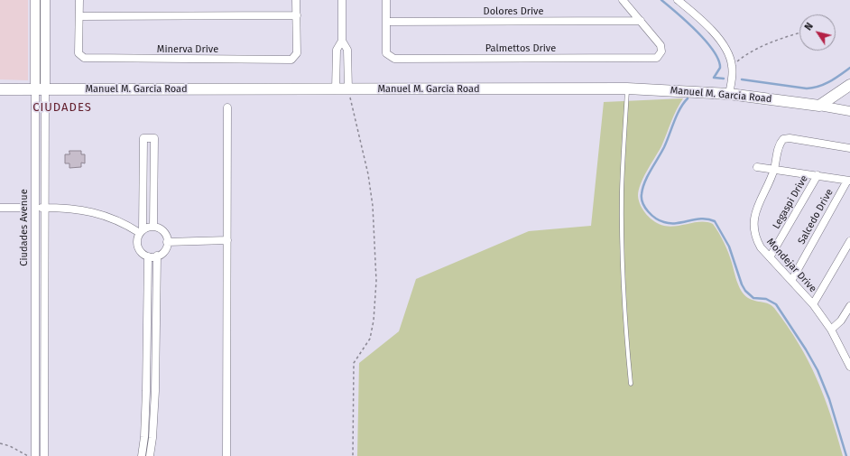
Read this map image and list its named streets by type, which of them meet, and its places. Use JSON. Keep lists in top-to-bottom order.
{
  "streets": {
    "main road": ["Manuel M. Garcia Road"],
    "street": [
      "Dolores Drive",
      "Palmettos Drive",
      "Minerva Drive",
      "Legaspi Drive",
      "Salcedo Drive",
      "Ciudades Avenue",
      "Mondejar Drive"
    ]
  },
  "crossings": [
    ["Dolores Drive", "Palmettos Drive"],
    ["Manuel M. Garcia Road", "Ciudades Avenue"],
    ["Legaspi Drive", "Mondejar Drive"],
    ["Salcedo Drive", "Mondejar Drive"]
  ],
  "districts": ["CIUDADES"],
  "north": "top left"
}
